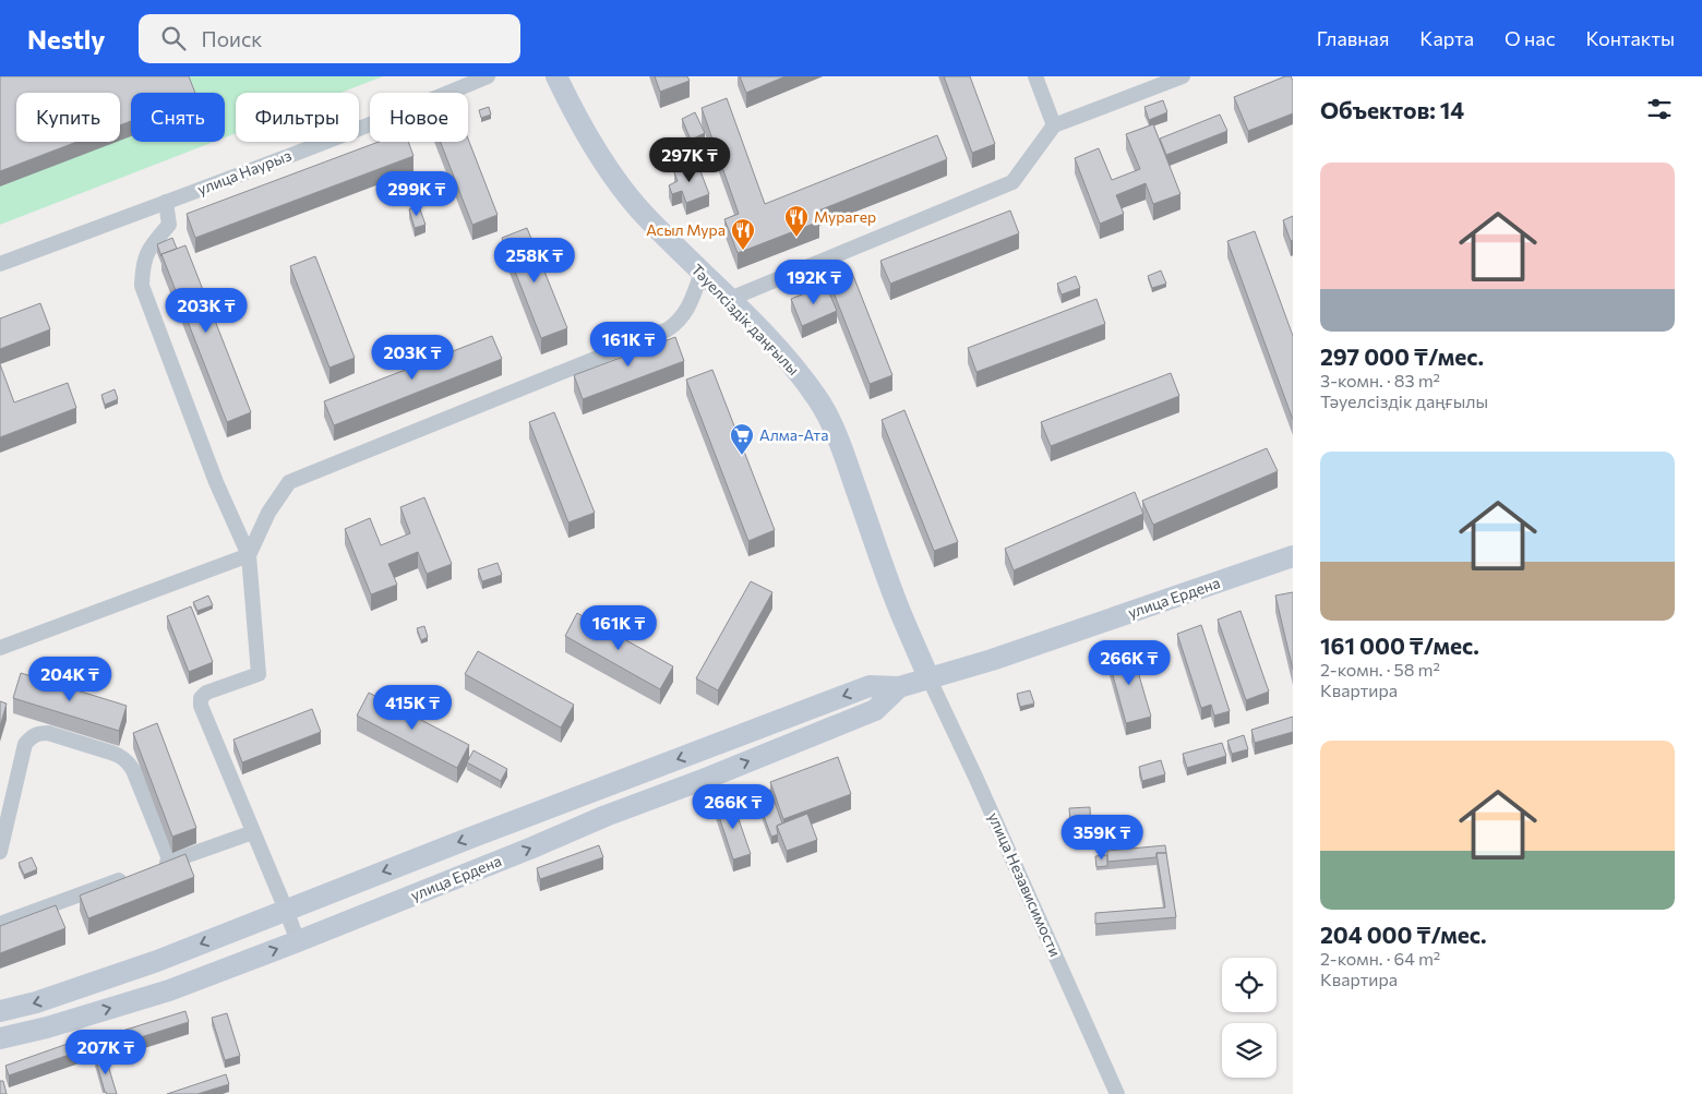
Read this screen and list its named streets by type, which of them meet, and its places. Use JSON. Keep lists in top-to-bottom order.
{
  "streets": {
    "street": [
      "улица Наурыз",
      "Тәуелсіздік даңғылы",
      "улица Ердена",
      "улица Независимости"
    ]
  },
  "crossings": [
    ["Тәуелсіздік даңғылы", "улица Ердена"],
    ["Тәуелсіздік даңғылы", "улица Независимости"],
    ["улица Ердена", "улица Независимости"]
  ],
  "places": {
    "restaurant": ["Мурагер", "Асыл Мура"],
    "supermarket": ["Алма-Ата"]
  },
  "page": {
    "header": "Nestly",
    "search": "Поиск",
    "nav": [
      "Главная",
      "Карта",
      "О нас",
      "Контакты"
    ],
    "heading": "Объектов: 14",
    "chip": [
      "Купить",
      "Снять",
      "Фильтры",
      "Новое"
    ],
    "price": [
      "297K ₸",
      "299K ₸",
      "258K ₸",
      "192K ₸",
      "203K ₸",
      "161K ₸",
      "203K ₸",
      "161K ₸",
      "266K ₸",
      "204K ₸",
      "415K ₸",
      "266K ₸",
      "359K ₸",
      "207K ₸"
    ],
    "list": [
      {
        "name": "297 000 ₸/мес.",
        "note": "3-комн. · 83 m² · Тәуелсіздік даңғылы"
      },
      {
        "name": "161 000 ₸/мес.",
        "note": "2-комн. · 58 m² · Квартира"
      },
      {
        "name": "204 000 ₸/мес.",
        "note": "2-комн. · 64 m² · Квартира"
      }
    ]
  }
}
